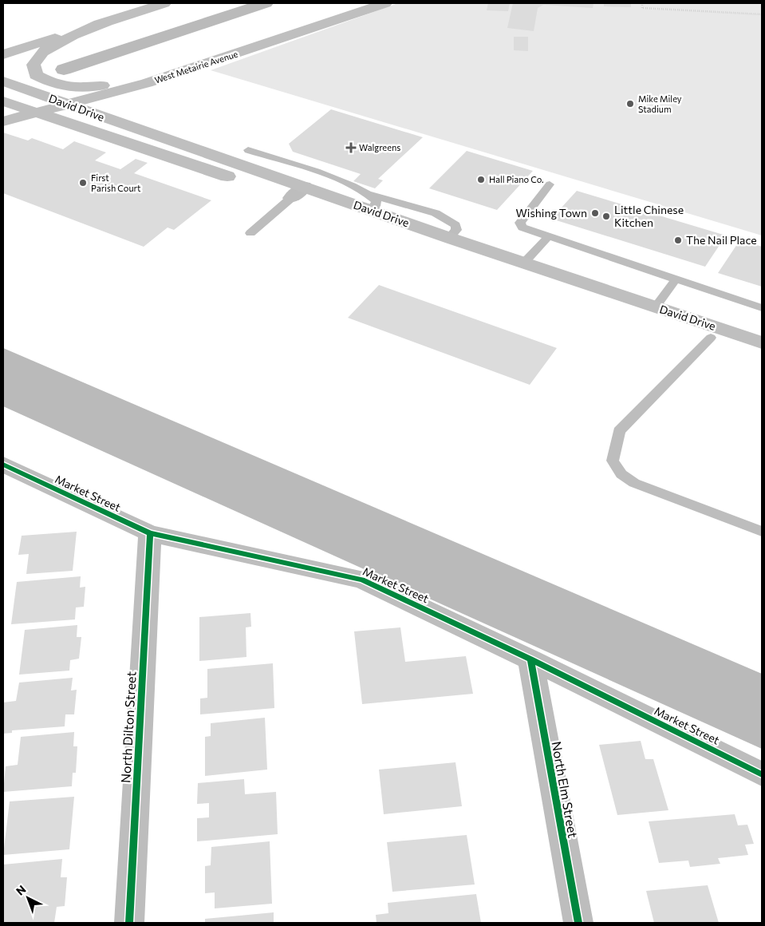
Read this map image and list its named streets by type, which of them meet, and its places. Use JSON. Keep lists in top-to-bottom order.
{
  "streets": {
    "main road": ["West Metairie Avenue", "David Drive"],
    "street": ["Market Street", "North Dilton Street", "North Elm Street"]
  },
  "crossings": [
    ["West Metairie Avenue", "David Drive"],
    ["Market Street", "North Dilton Street"],
    ["Market Street", "North Elm Street"]
  ],
  "places": {
    "other": [
      "Mike Miley Stadium",
      "Hall Piano Co.",
      "First Parish Court",
      "Wishing Town",
      "Little Chinese Kitchen",
      "The Nail Place"
    ],
    "health": ["Walgreens"]
  },
  "north": "top left"
}
